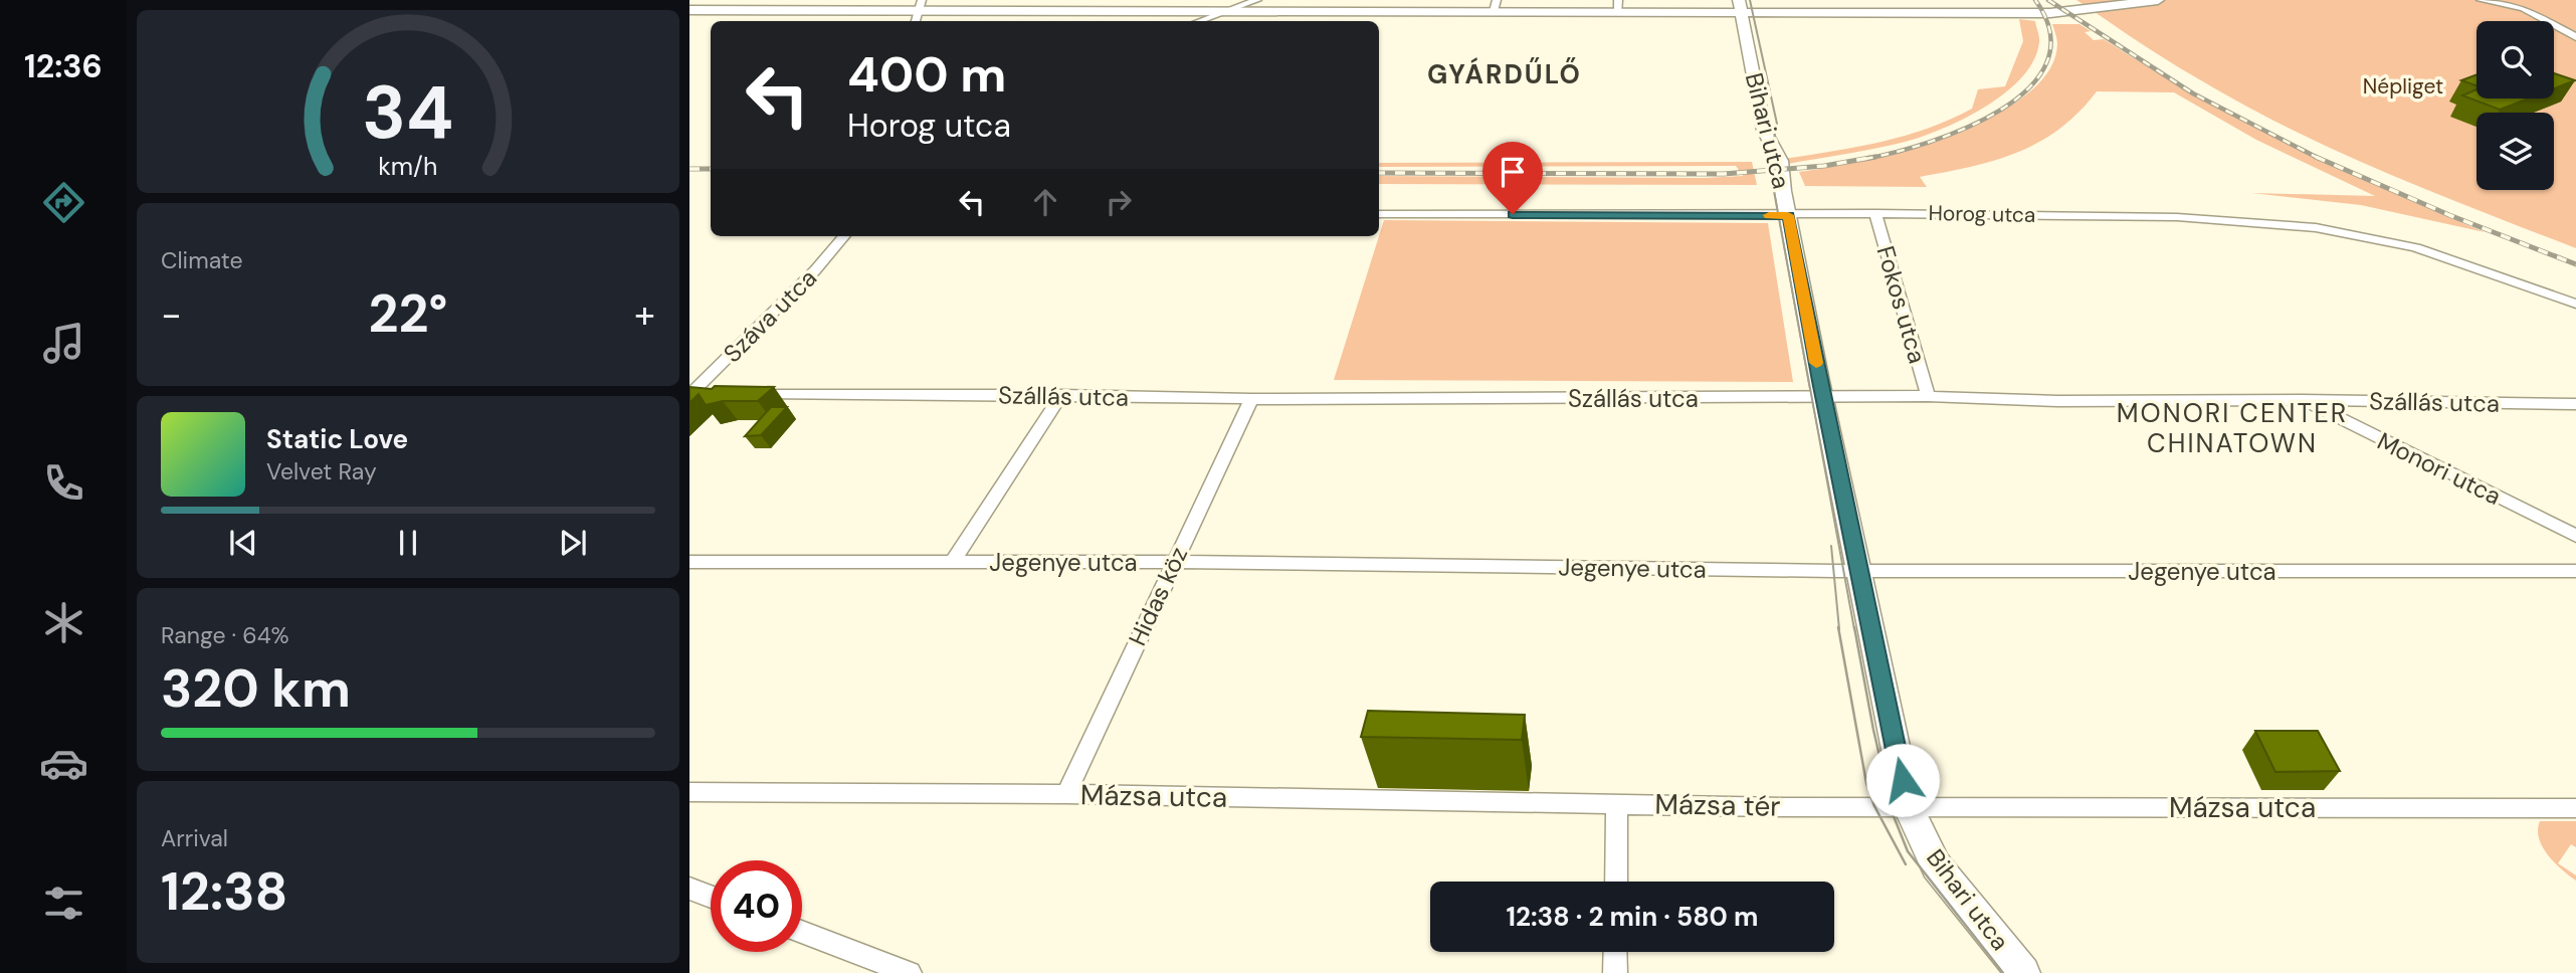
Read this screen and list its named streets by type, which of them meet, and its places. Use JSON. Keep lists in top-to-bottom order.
{
  "streets": {
    "street": [
      "Bihari utca",
      "Horog utca",
      "Fokos utca",
      "Száva utca",
      "Szállás utca",
      "Monori utca",
      "Jegenye utca",
      "Hidas köz",
      "Mázsa utca",
      "Mázsa tér"
    ]
  },
  "crossings": [
    ["Bihari utca", "Horog utca"],
    ["Bihari utca", "Szállás utca"],
    ["Bihari utca", "Jegenye utca"],
    ["Bihari utca", "Mázsa utca"],
    ["Bihari utca", "Mázsa tér"],
    ["Horog utca", "Fokos utca"],
    ["Fokos utca", "Szállás utca"],
    ["Szállás utca", "Monori utca"],
    ["Szállás utca", "Hidas köz"],
    ["Jegenye utca", "Hidas köz"],
    ["Hidas köz", "Mázsa utca"],
    ["Mázsa utca", "Mázsa tér"]
  ],
  "districts": ["GYÁRDŰLŐ", "MONORI CENTER CHINATOWN"],
  "parks": ["Népliget"],
  "page": {
    "tabs": "12:36",
    "turn": ["400 m", "Horog utca"],
    "tile": [
      "Climate",
      ["Range · 64%", "320 km"],
      ["Arrival", "12:38"]
    ],
    "heat": ["−", "22°", "+"],
    "song": ["Static Love", "Velvet Ray"],
    "limit": "40",
    "trip": "12:38 · 2 min · 580 m",
    "gauge": ["34", "km/h"]
  }
}
